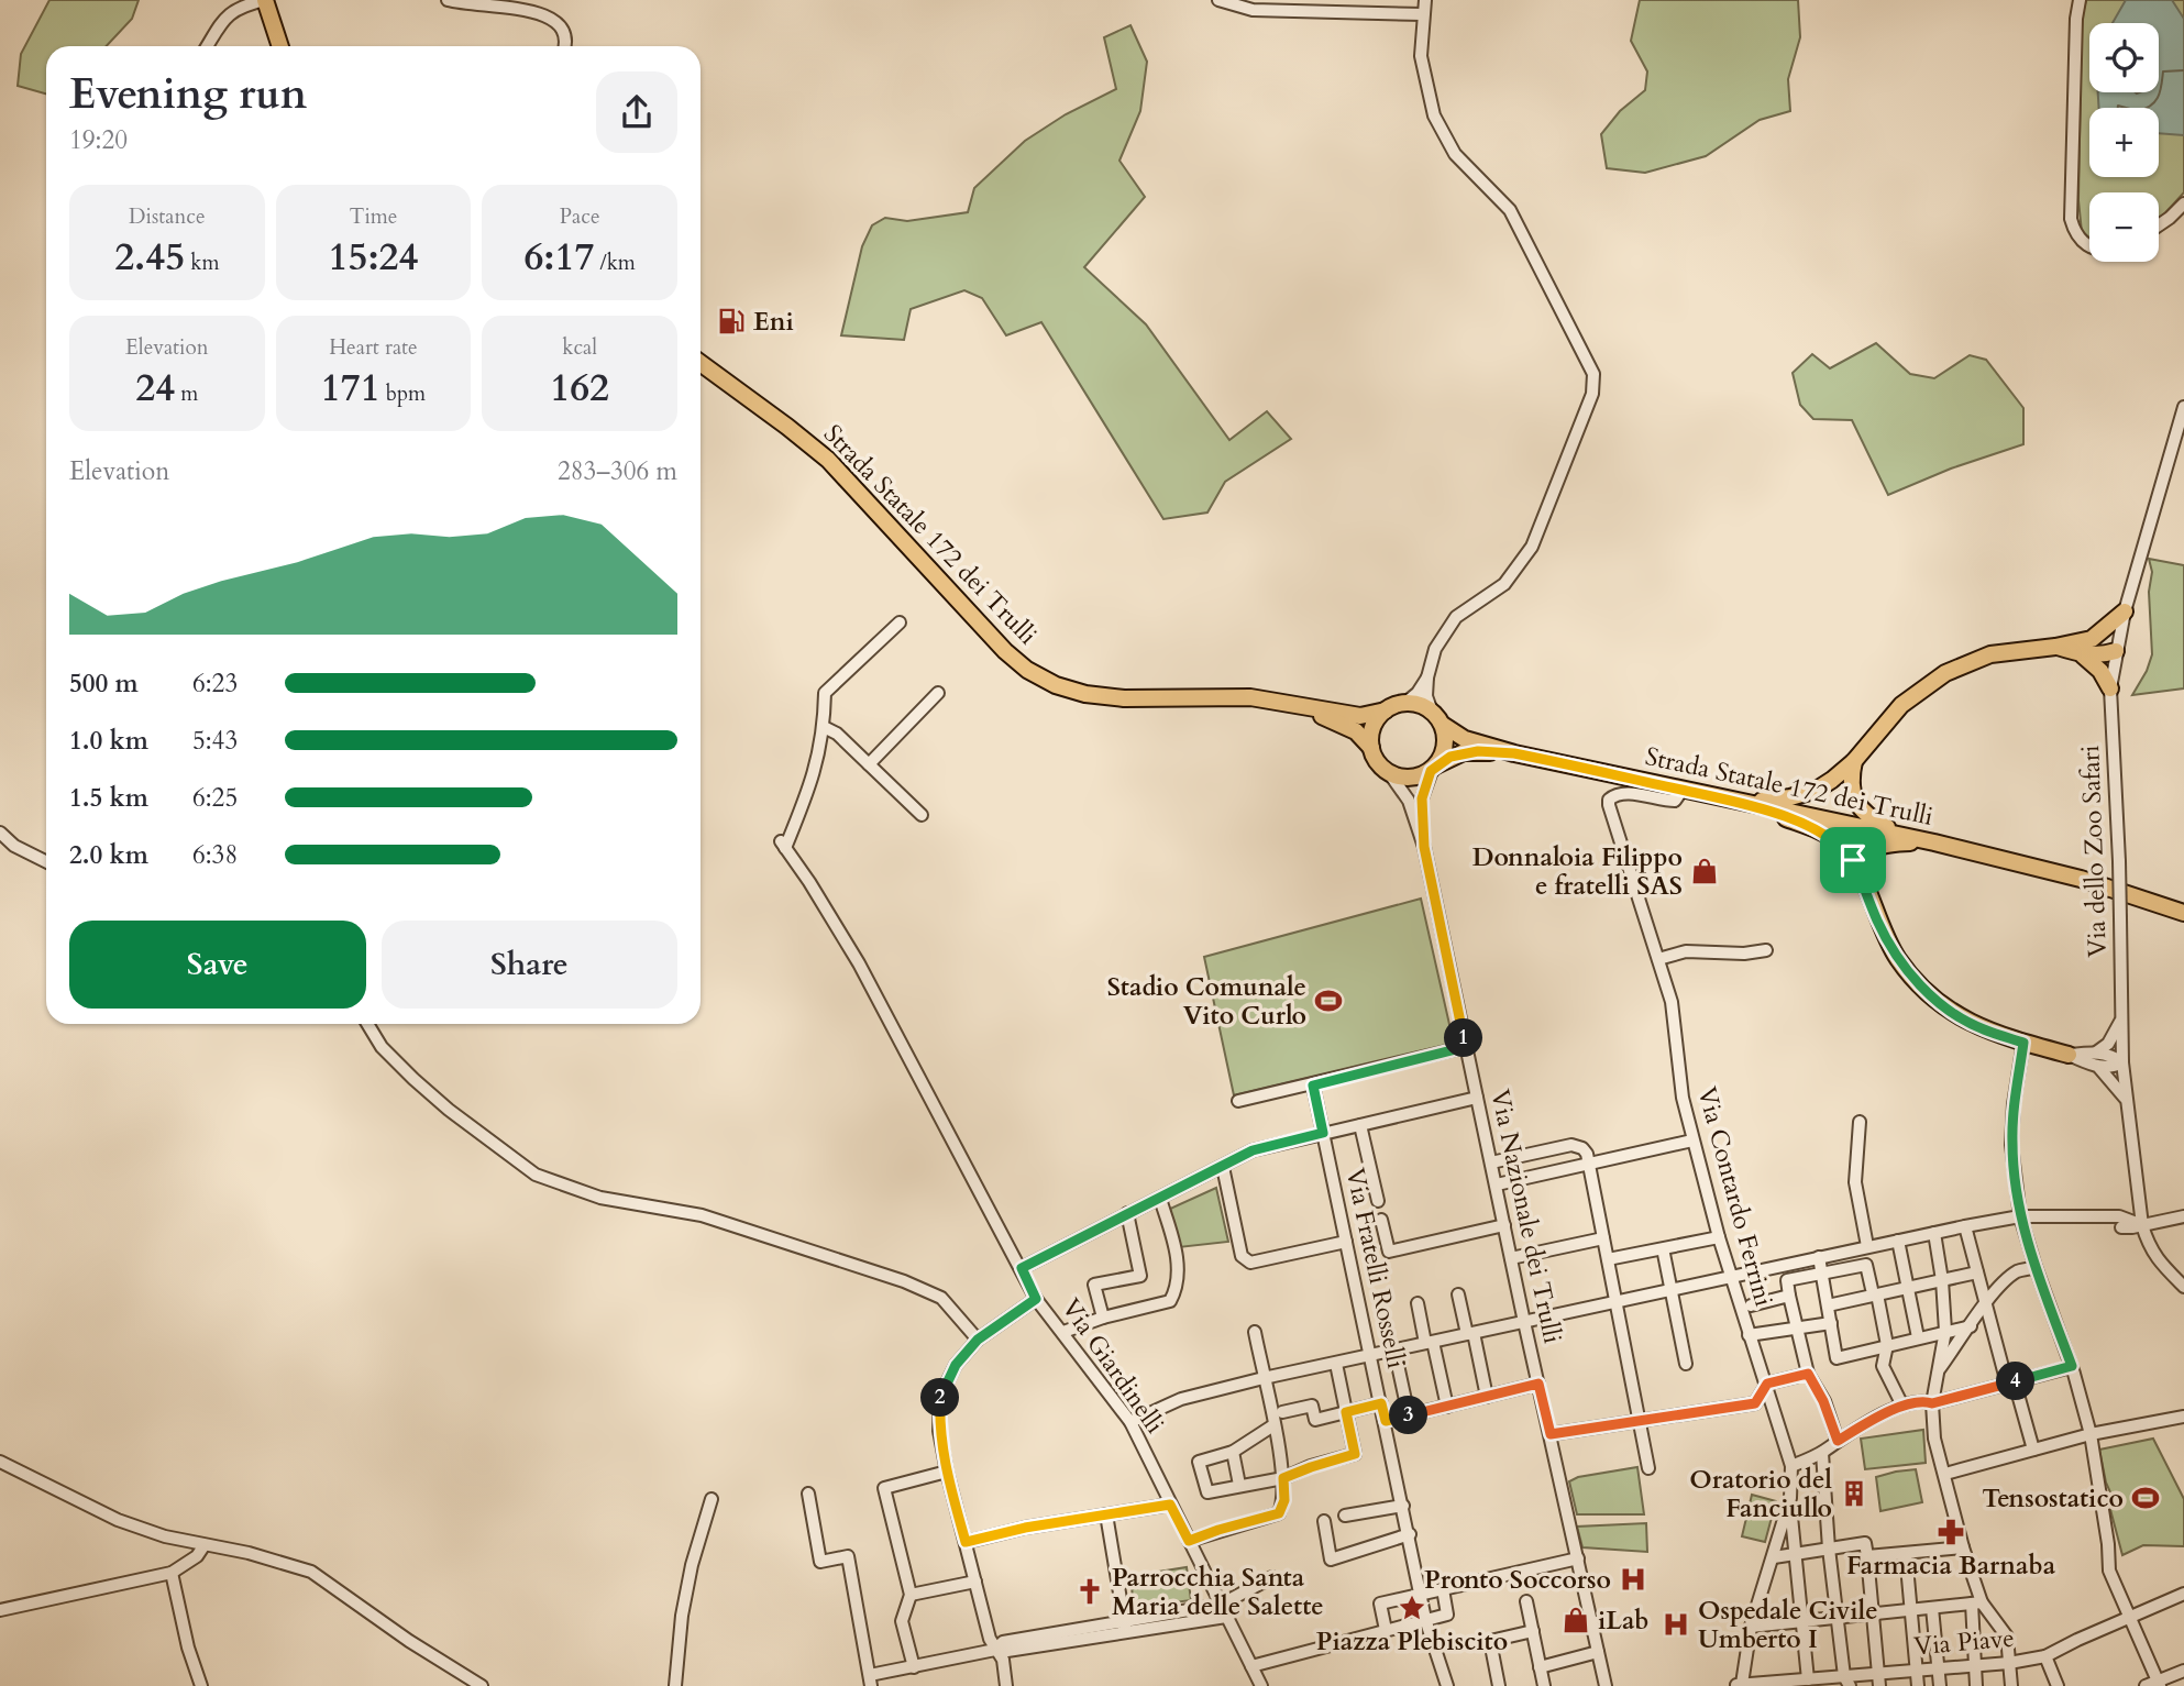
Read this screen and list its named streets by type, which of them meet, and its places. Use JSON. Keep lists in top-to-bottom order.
{
  "streets": {
    "main road": ["Strada Statale 172 dei Trulli"],
    "street": [
      "Via dello Zoo Safari",
      "Via Contardo Ferrini",
      "Via Nazionale dei Trulli",
      "Via Fratelli Rosselli",
      "Via Giardinelli",
      "Via Piave"
    ]
  },
  "crossings": [
    ["Strada Statale 172 dei Trulli", "Via Contardo Ferrini"],
    ["Strada Statale 172 dei Trulli", "Via Nazionale dei Trulli"],
    ["Via Contardo Ferrini", "Via Piave"]
  ],
  "places": {
    "fuel station": ["Eni"],
    "shop": ["Donnaloia Filippo e fratelli SAS", "iLab"],
    "sports": ["Stadio Comunale Vito Curlo", "Tensostatico"],
    "building": ["Oratorio del Fanciullo"],
    "pharmacy": ["Farmacia Barnaba"],
    "hospital": ["Pronto Soccorso", "Ospedale Civile Umberto I"],
    "church": ["Parrocchia Santa Maria delle Salette"],
    "place": ["Piazza Plebiscito"]
  },
  "page": {
    "map_buttons": ["+", "−"],
    "heading": ["Evening run", "19:20"],
    "stats": [
      ["Distance", "2.45 km"],
      ["Time", "15:24"],
      ["Pace", "6:17 /km"],
      ["Elevation", "24 m"],
      ["Heart rate", "171 bpm"],
      ["kcal", "162"]
    ],
    "chart": ["Elevation", "283–306 m"],
    "list": [
      {
        "name": "500 m",
        "note": "6:23"
      },
      {
        "name": "1.0 km",
        "note": "5:43"
      },
      {
        "name": "1.5 km",
        "note": "6:25"
      },
      {
        "name": "2.0 km",
        "note": "6:38"
      }
    ],
    "buttons": ["Save", "Share"],
    "pins": [
      "1",
      "4",
      "2",
      "3"
    ]
  }
}
